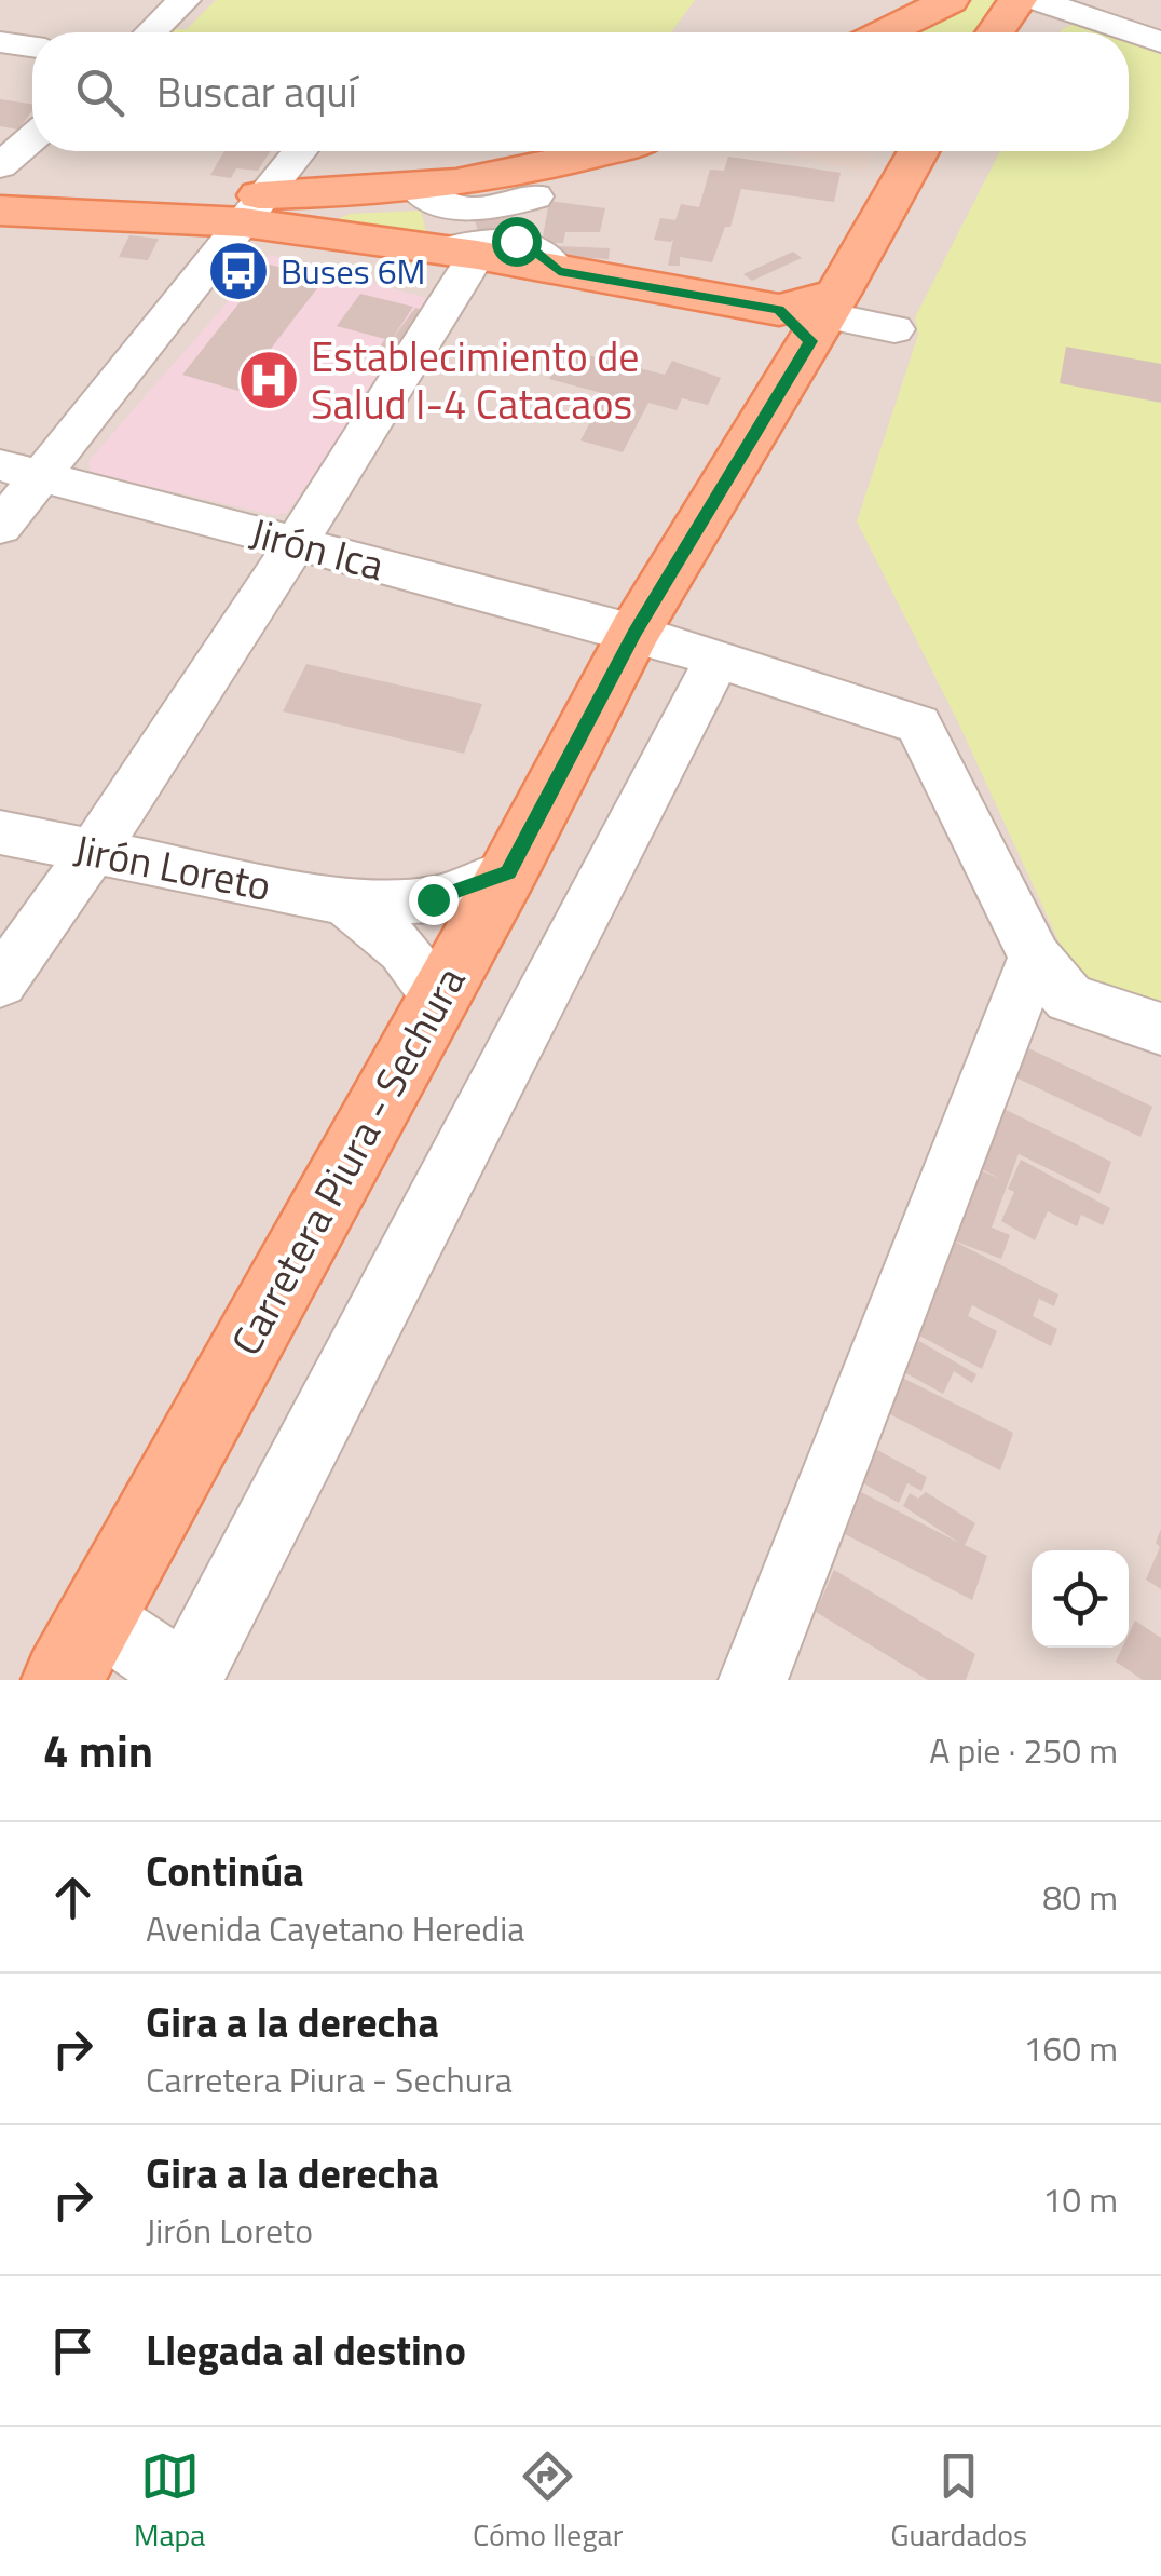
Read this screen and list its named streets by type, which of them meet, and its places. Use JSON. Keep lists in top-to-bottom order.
{
  "streets": {
    "main road": ["Carretera Piura - Sechura"],
    "street": ["Jirón Ica", "Jirón Loreto"]
  },
  "crossings": [
    ["Jirón Ica", "Carretera Piura - Sechura"],
    ["Jirón Loreto", "Carretera Piura - Sechura"]
  ],
  "places": {
    "bus stop": ["Buses 6M"],
    "hospital": ["Establecimiento de Salud I-4 Catacaos"]
  },
  "page": {
    "search": "Buscar aquí",
    "heading": ["4 min", "A pie · 250 m"],
    "list": [
      ["Continúa", "Avenida Cayetano Heredia", "80 m"],
      ["Gira a la derecha", "Carretera Piura - Sechura", "160 m"],
      ["Gira a la derecha", "Jirón Loreto", "10 m"],
      "Llegada al destino"
    ],
    "nav": ["Mapa", "Cómo llegar", "Guardados"]
  }
}
